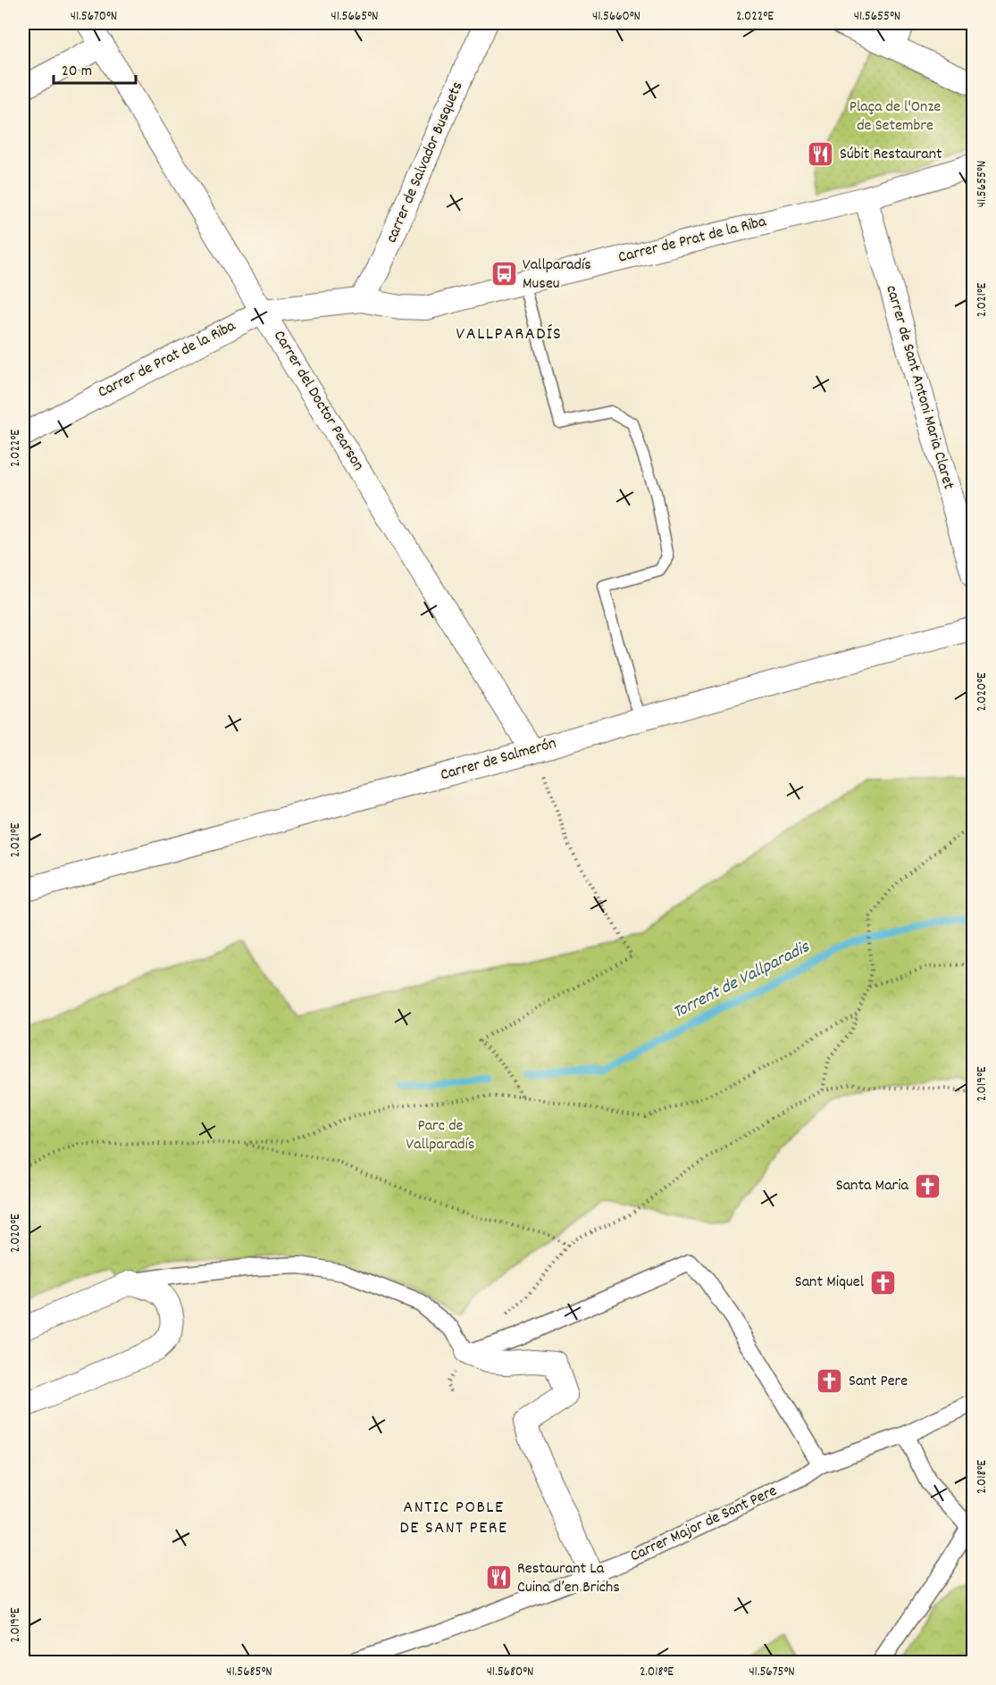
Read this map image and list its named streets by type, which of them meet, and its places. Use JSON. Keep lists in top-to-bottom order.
{
  "streets": {
    "street": [
      "carrer de Salvador Busquets",
      "Carrer de Prat de la Riba",
      "carrer de Sant Antoni Maria Claret",
      "Carrer del Doctor Pearson",
      "Carrer de Salmerón",
      "Carrer Major de Sant Pere"
    ]
  },
  "crossings": [
    ["carrer de Salvador Busquets", "Carrer de Prat de la Riba"],
    ["Carrer de Prat de la Riba", "carrer de Sant Antoni Maria Claret"],
    ["Carrer de Prat de la Riba", "Carrer del Doctor Pearson"],
    ["Carrer del Doctor Pearson", "Carrer de Salmerón"]
  ],
  "districts": ["VALLPARADÍS", "ANTIC POBLE DE SANT PERE"],
  "water": ["Torrent de Vallparadis"],
  "parks": ["Plaça de l'Onze de Setembre", "Parc de Vallparadís"],
  "places": {
    "restaurant": ["Súbit Restaurant", "Restaurant La Cuina d’en Brichs"],
    "bus stop": ["Vallparadís Museu"],
    "church": ["Santa Maria", "Sant Miquel", "Sant Pere"]
  },
  "scale_bar": "20 m",
  "coordinates": [
    "41.5670°N",
    "41.5665°N",
    "41.5660°N",
    "2.022°E",
    "41.5655°N",
    "2.021°E",
    "2.020°E",
    "2.019°E",
    "2.018°E",
    "41.5685°N",
    "41.5680°N",
    "41.5675°N"
  ]
}
